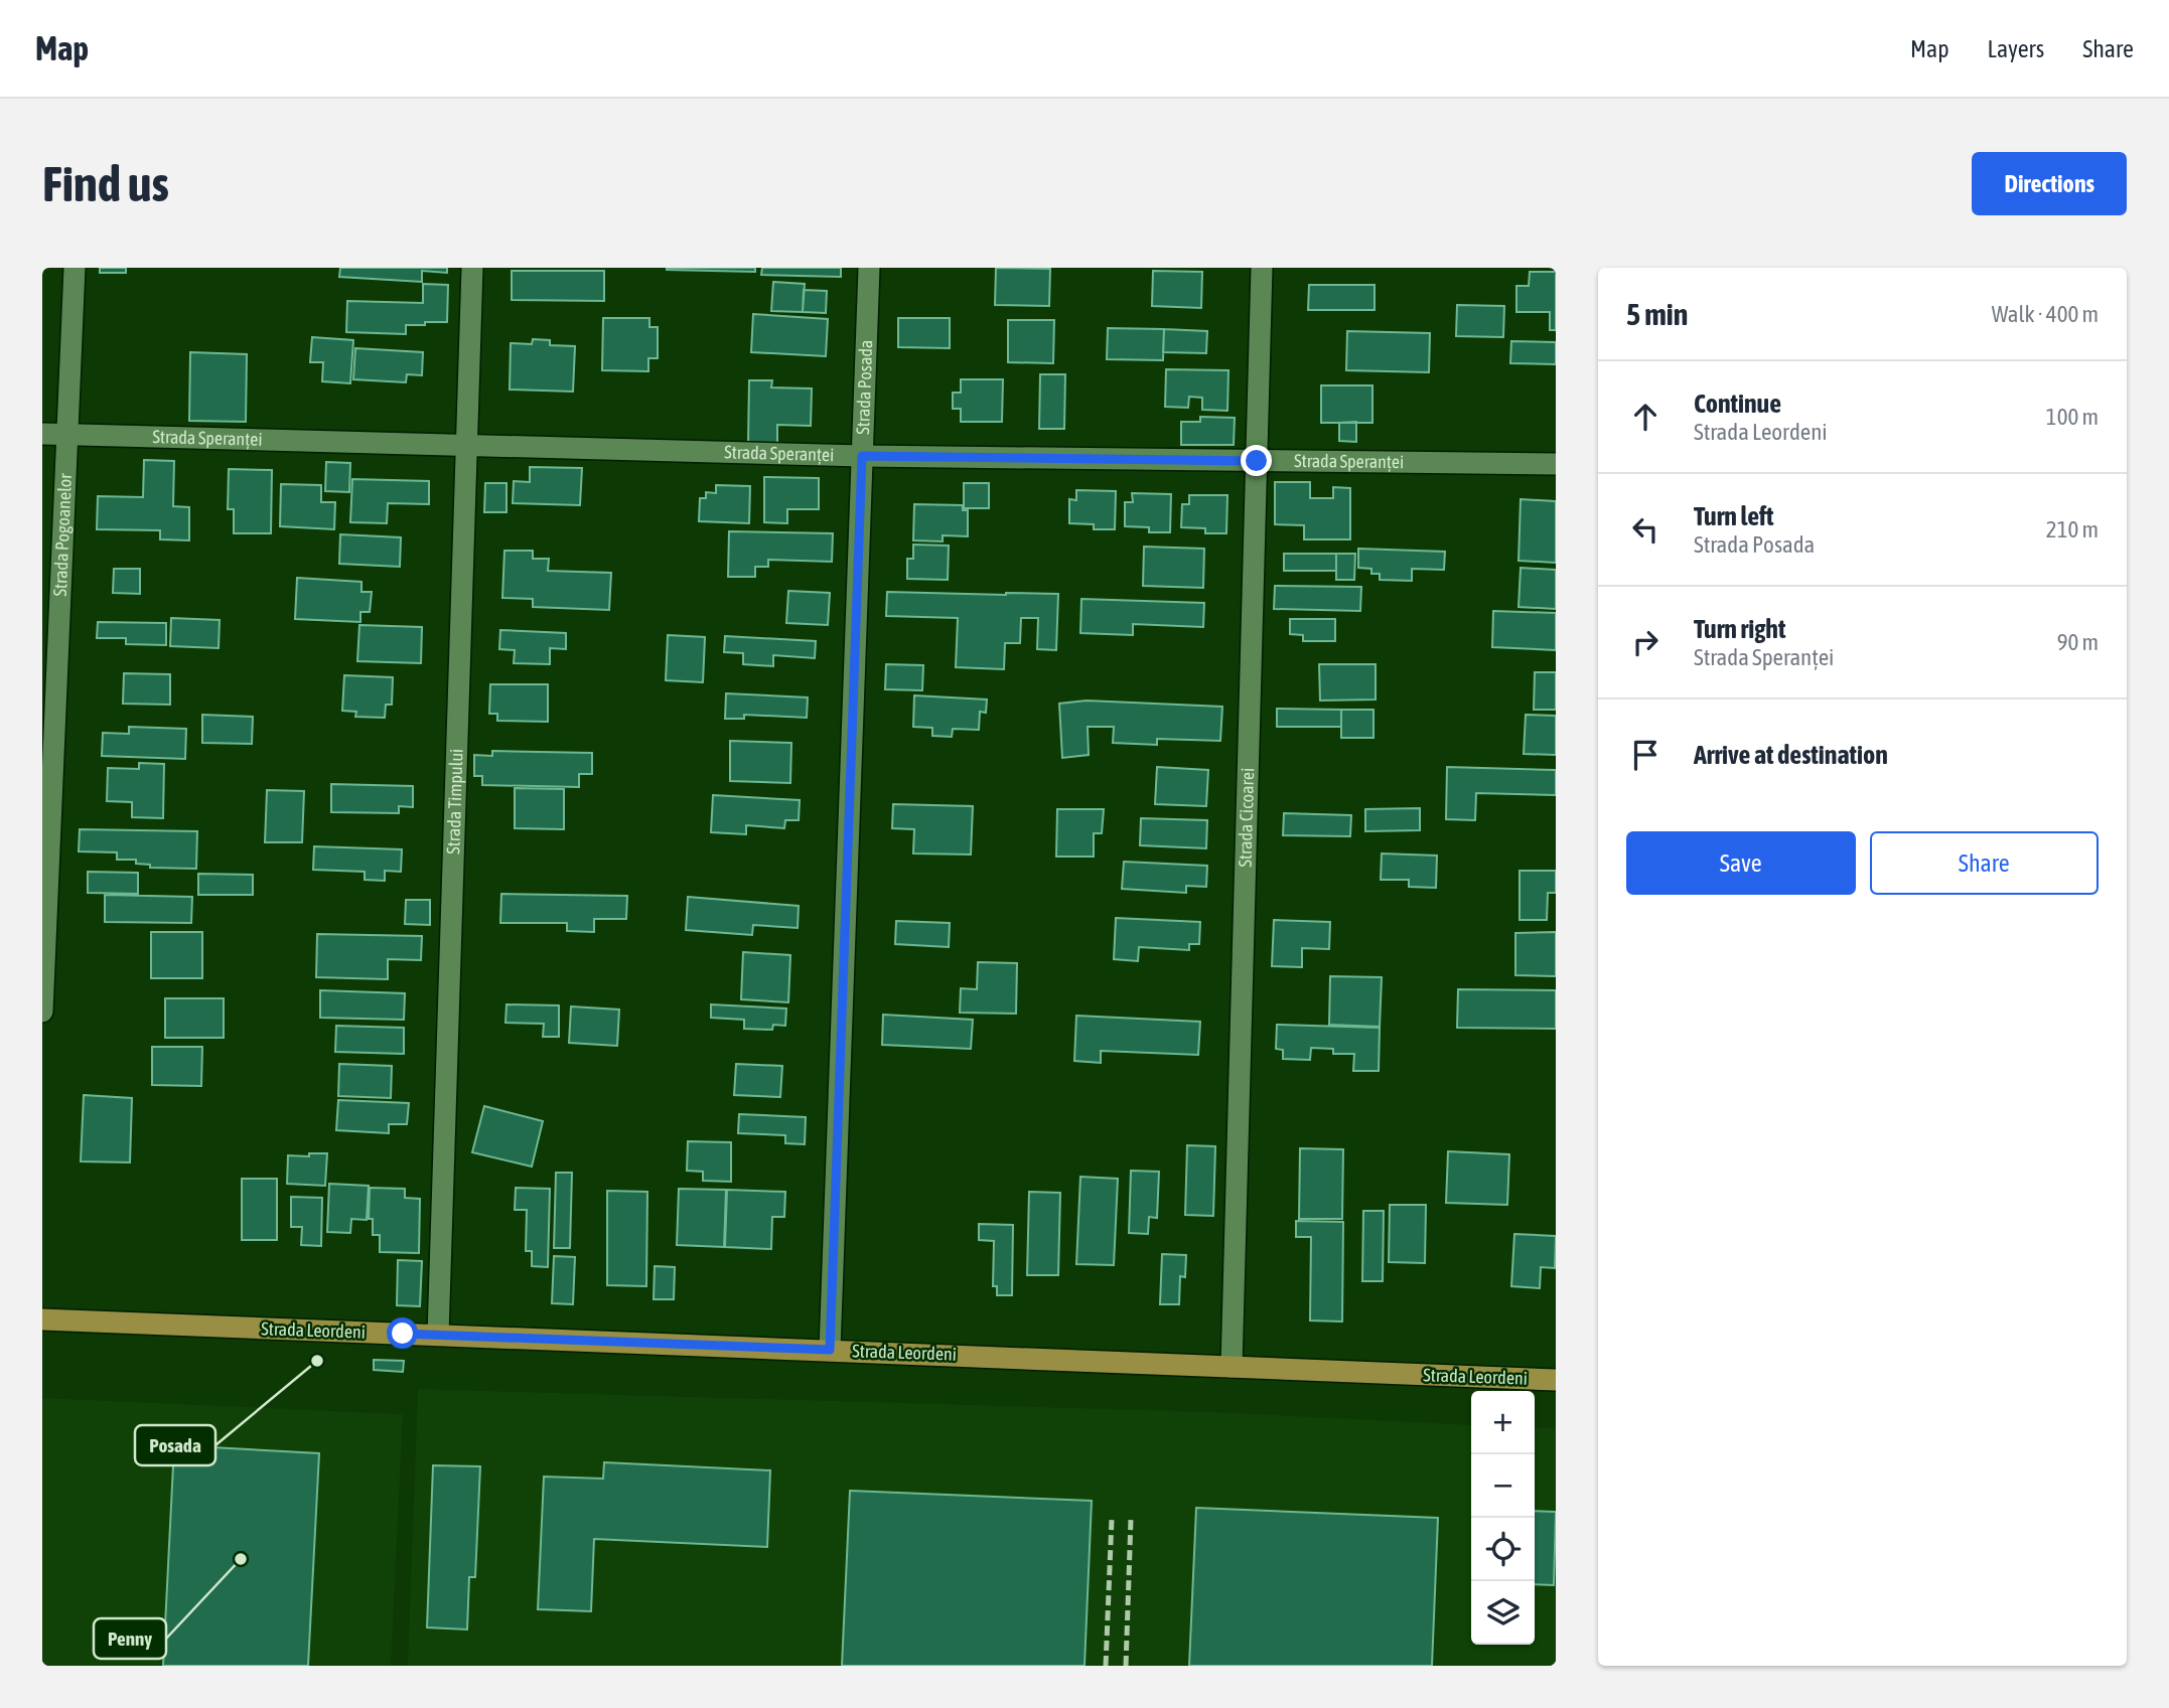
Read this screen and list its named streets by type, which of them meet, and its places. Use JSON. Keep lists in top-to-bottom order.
{
  "streets": {
    "main road": ["Strada Leordeni"],
    "street": [
      "Strada Posada",
      "Strada Speranței",
      "Strada Pogoanelor",
      "Strada Timpului",
      "Strada Cicoarei"
    ]
  },
  "crossings": [
    ["Strada Posada", "Strada Speranței"],
    ["Strada Posada", "Strada Leordeni"],
    ["Strada Speranței", "Strada Pogoanelor"],
    ["Strada Speranței", "Strada Timpului"],
    ["Strada Speranței", "Strada Cicoarei"],
    ["Strada Timpului", "Strada Leordeni"],
    ["Strada Cicoarei", "Strada Leordeni"]
  ],
  "places": ["Posada", "Penny"],
  "page": {
    "header": "Map",
    "nav": ["Map", "Layers", "Share"],
    "buttons": [
      "Directions",
      ["Save", "Share"]
    ],
    "title": "Find us",
    "heading": ["5 min", "Walk · 400 m"],
    "list": [
      ["Continue", "Strada Leordeni", "100 m"],
      ["Turn left", "Strada Posada", "210 m"],
      ["Turn right", "Strada Speranței", "90 m"],
      "Arrive at destination"
    ],
    "map_buttons": ["+", "−"]
  }
}
